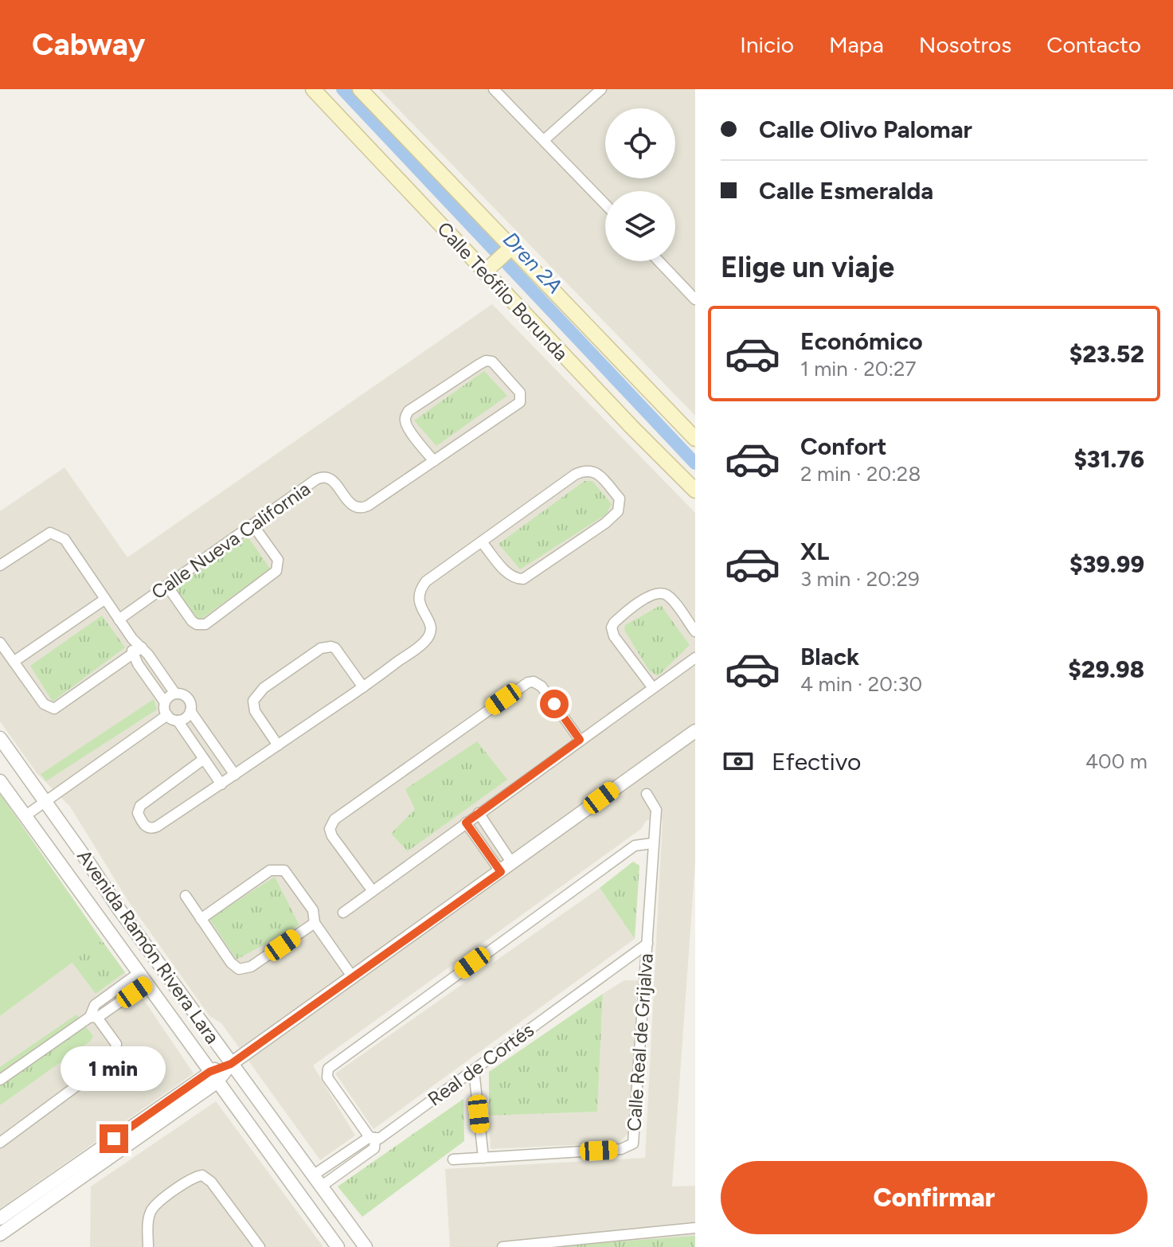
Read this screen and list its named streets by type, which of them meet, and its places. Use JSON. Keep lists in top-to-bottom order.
{
  "streets": {
    "main road": ["Calle Teófilo Borunda"],
    "street": [
      "Calle Nueva California",
      "Avenida Ramón Rivera Lara",
      "Calle Real de Grijalva",
      "Real de Cortés"
    ]
  },
  "crossings": [
    ["Avenida Ramón Rivera Lara", "Real de Cortés"],
    ["Calle Real de Grijalva", "Real de Cortés"]
  ],
  "water": ["Dren 2A"],
  "page": {
    "header": "Cabway",
    "nav": [
      "Inicio",
      "Mapa",
      "Nosotros",
      "Contacto"
    ],
    "banner": ["Calle Olivo Palomar", "Calle Esmeralda"],
    "heading": "Elige un viaje",
    "list": [
      {
        "name": "Económico",
        "note": "1 min · 20:27",
        "value": "$23.52"
      },
      {
        "name": "Confort",
        "note": "2 min · 20:28",
        "value": "$31.76"
      },
      {
        "name": "XL",
        "note": "3 min · 20:29",
        "value": "$39.99"
      },
      {
        "name": "Black",
        "note": "4 min · 20:30",
        "value": "$29.98"
      }
    ],
    "pay": ["Efectivo", "400 m"],
    "bubble": "1 min",
    "buttons": "Confirmar"
  }
}
